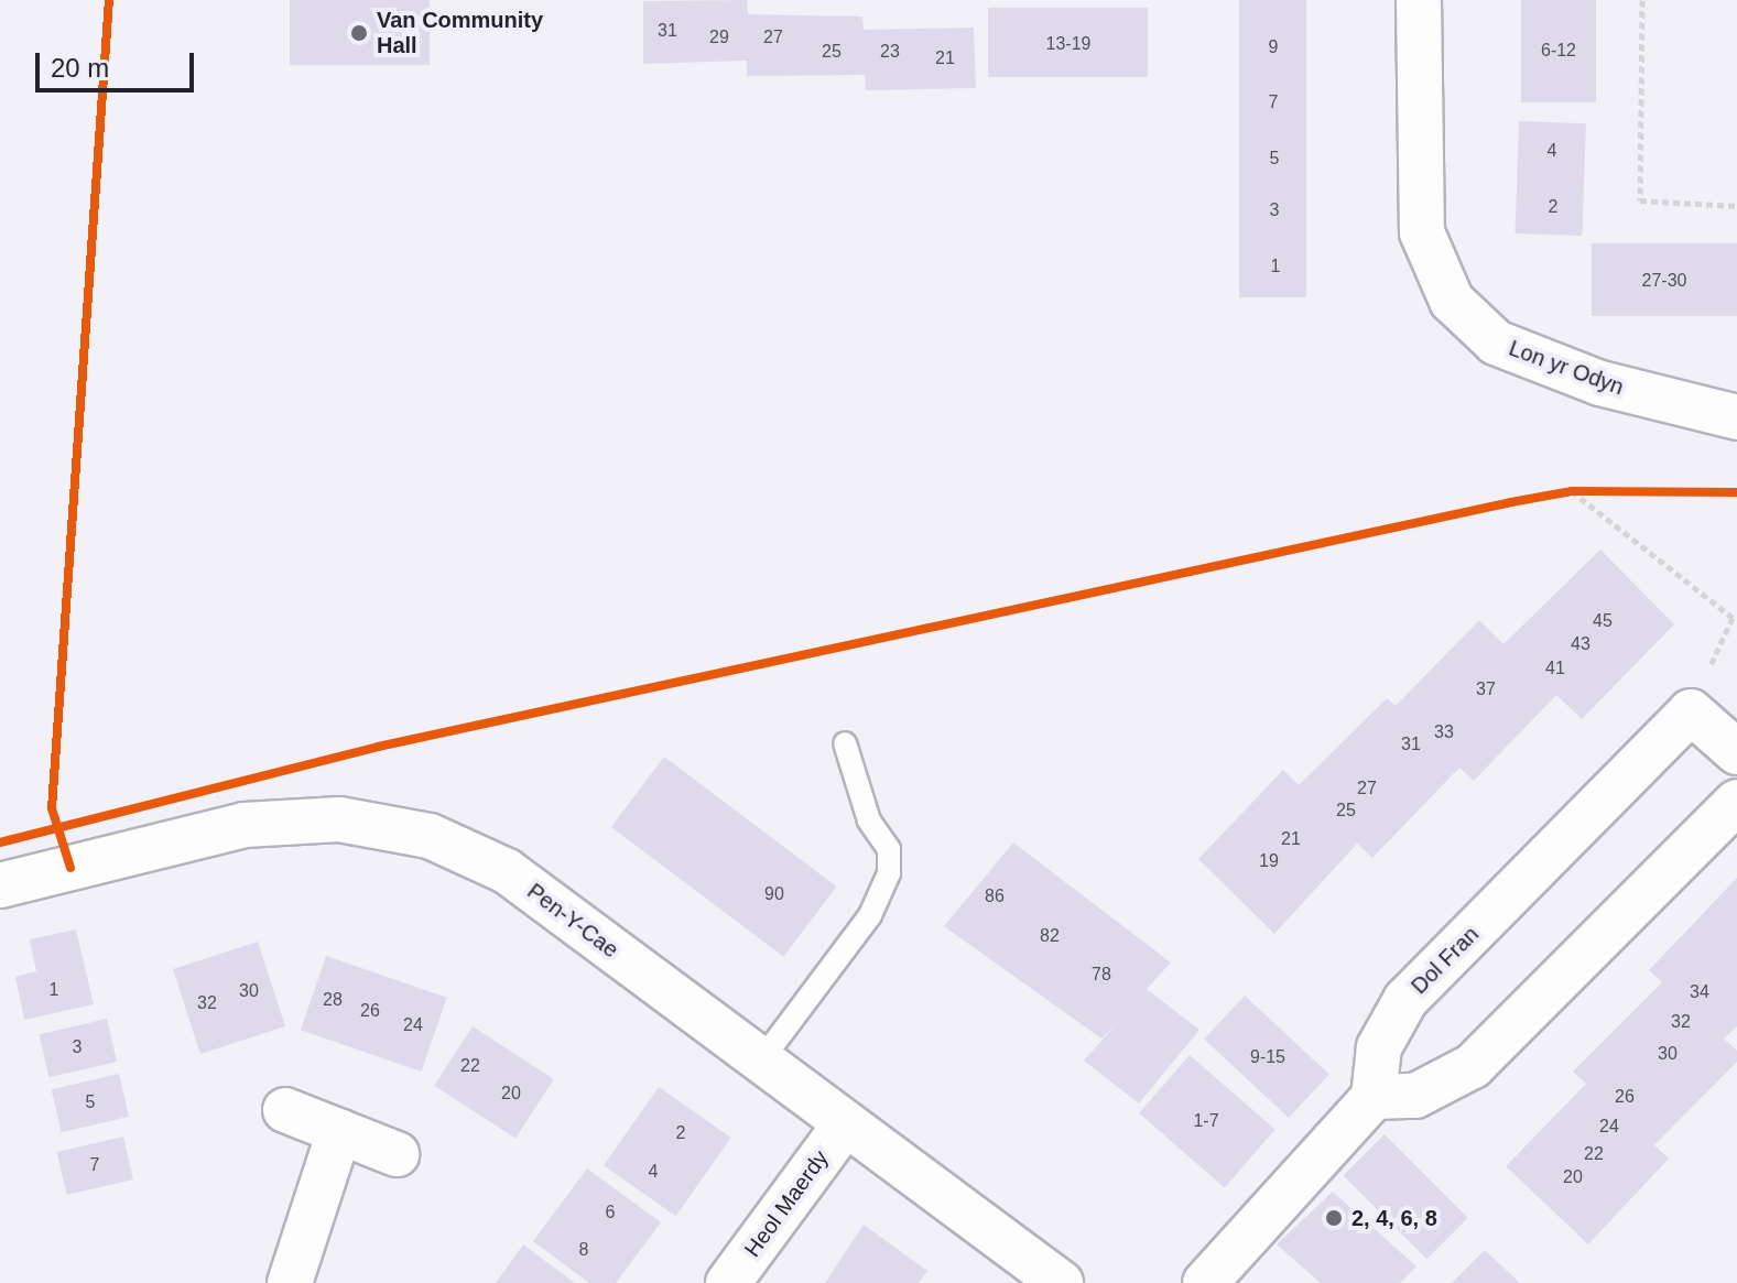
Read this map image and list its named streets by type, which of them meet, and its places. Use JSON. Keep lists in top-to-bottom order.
{
  "streets": {
    "street": [
      "Lon yr Odyn",
      "Pen-Y-Cae",
      "Dol Fran",
      "Heol Maerdy"
    ]
  },
  "crossings": [
    ["Pen-Y-Cae", "Heol Maerdy"]
  ],
  "places": ["Van Community Hall", "2, 4, 6, 8"],
  "house_numbers": [
    "31",
    "29",
    "27",
    "13-19",
    "9",
    "6-12",
    "25",
    "23",
    "21",
    "7",
    "4",
    "5",
    "2",
    "3",
    "1",
    "27-30",
    "45",
    "43",
    "41",
    "37",
    "33",
    "31",
    "27",
    "25",
    "21",
    "19",
    "90",
    "86",
    "82",
    "78",
    "1",
    "30",
    "34",
    "28",
    "32",
    "26",
    "32",
    "24",
    "3",
    "30",
    "9-15",
    "22",
    "20",
    "26",
    "5",
    "1-7",
    "24",
    "2",
    "22",
    "7",
    "4",
    "20",
    "6",
    "8"
  ],
  "scale_bar": "20 m"
}
